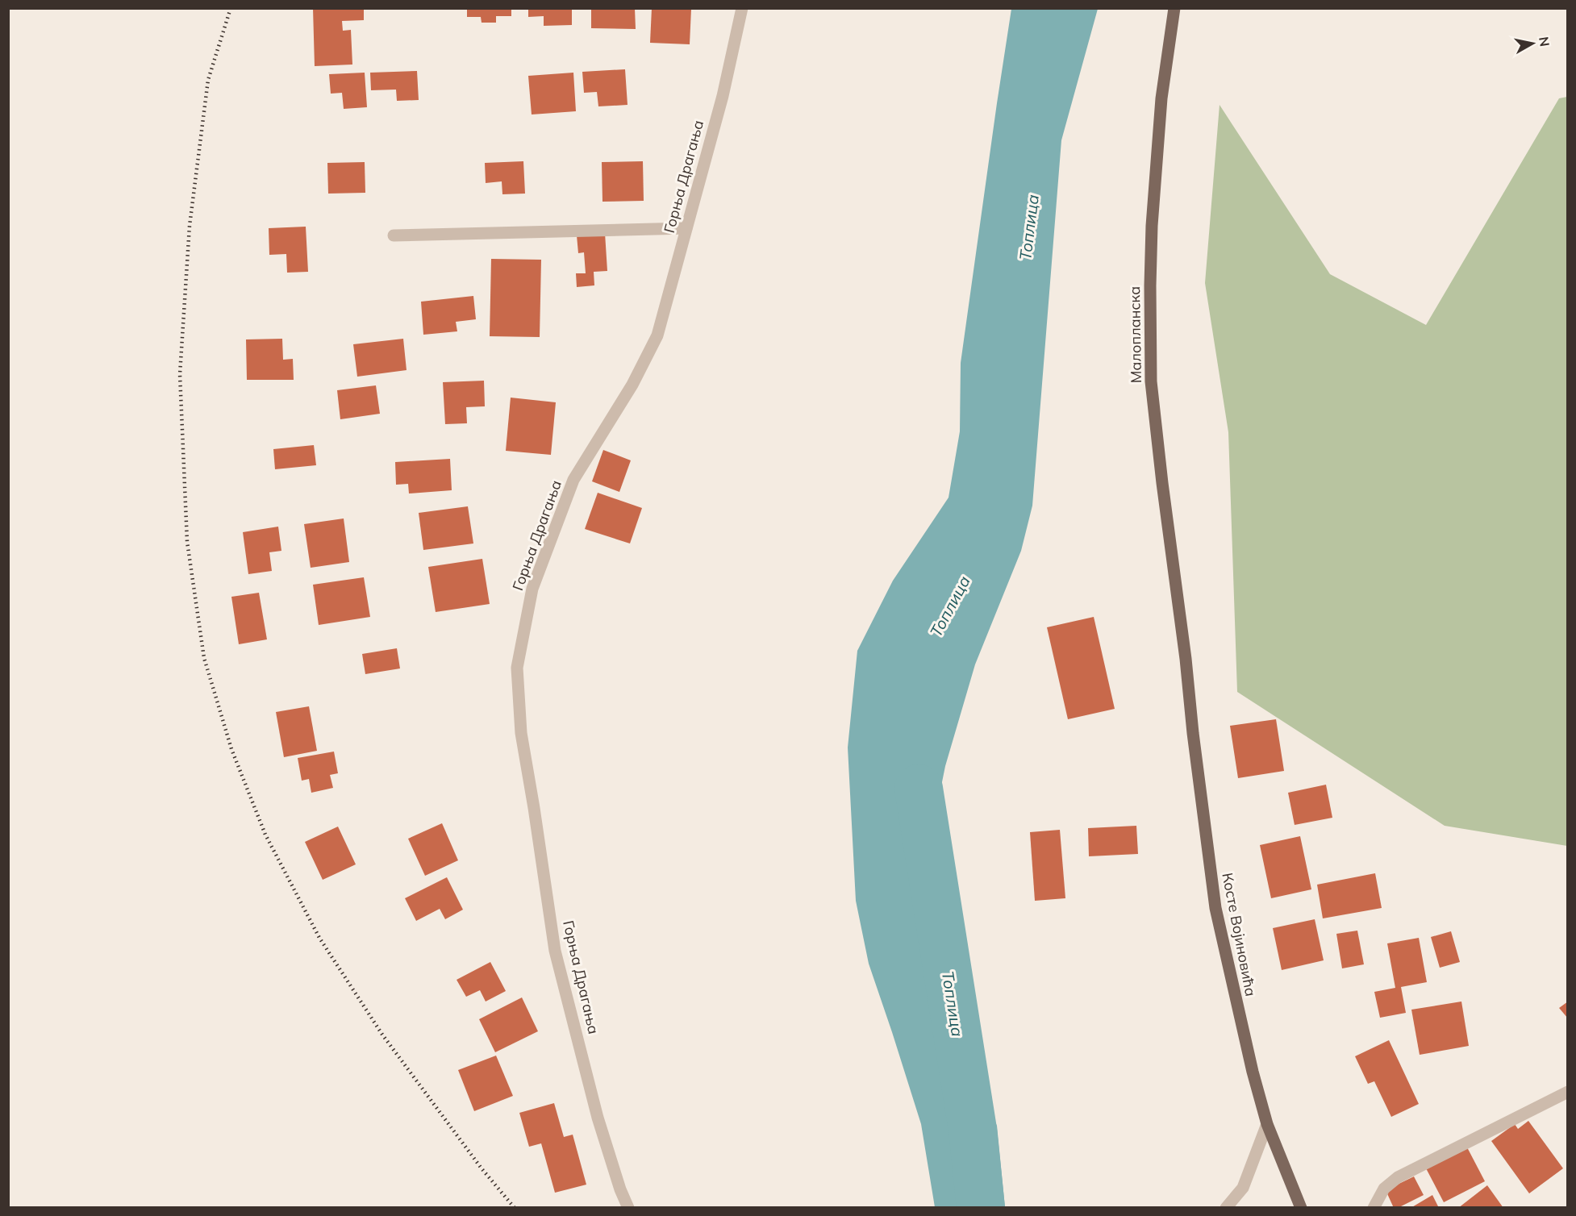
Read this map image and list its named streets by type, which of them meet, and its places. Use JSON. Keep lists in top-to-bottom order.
{
  "streets": {
    "main road": ["Малопланска", "Косте Војиновића"],
    "street": ["Горња Драгања"]
  },
  "crossings": [
    ["Малопланска", "Косте Војиновића"]
  ],
  "water": ["Топлица"],
  "north": "right"
}
